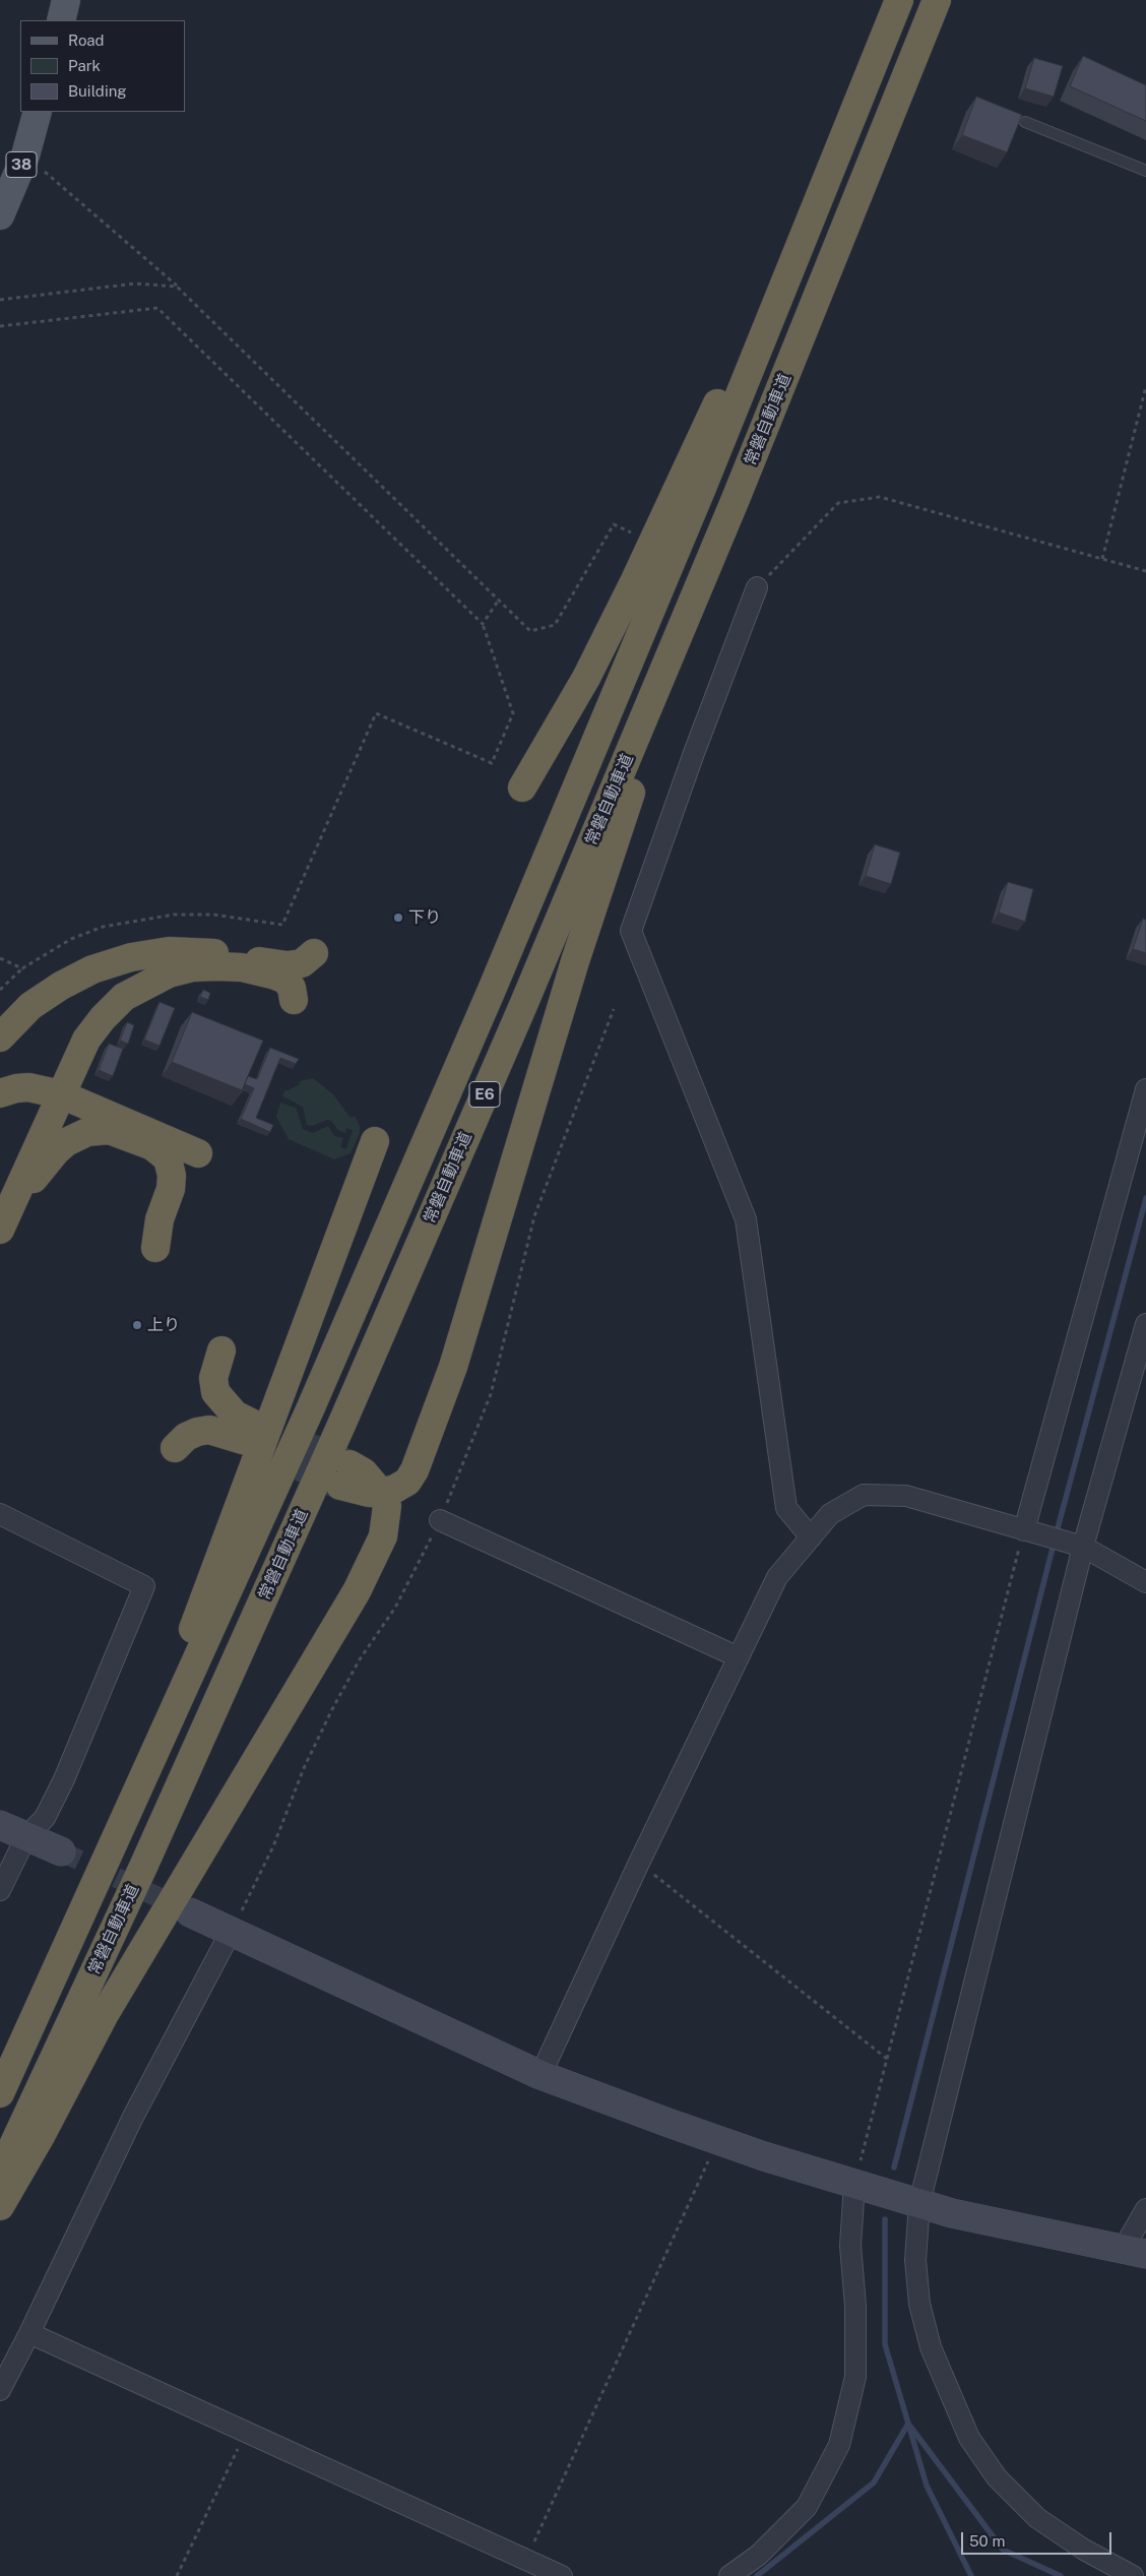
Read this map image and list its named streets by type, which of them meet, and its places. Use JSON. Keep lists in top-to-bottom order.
{
  "streets": {
    "highway": ["常磐自動車道", "E6"],
    "main road": ["38"]
  },
  "places": ["下り", "上り"],
  "legend": ["Road", "Park", "Building"],
  "scale_bar": "50 m"
}
